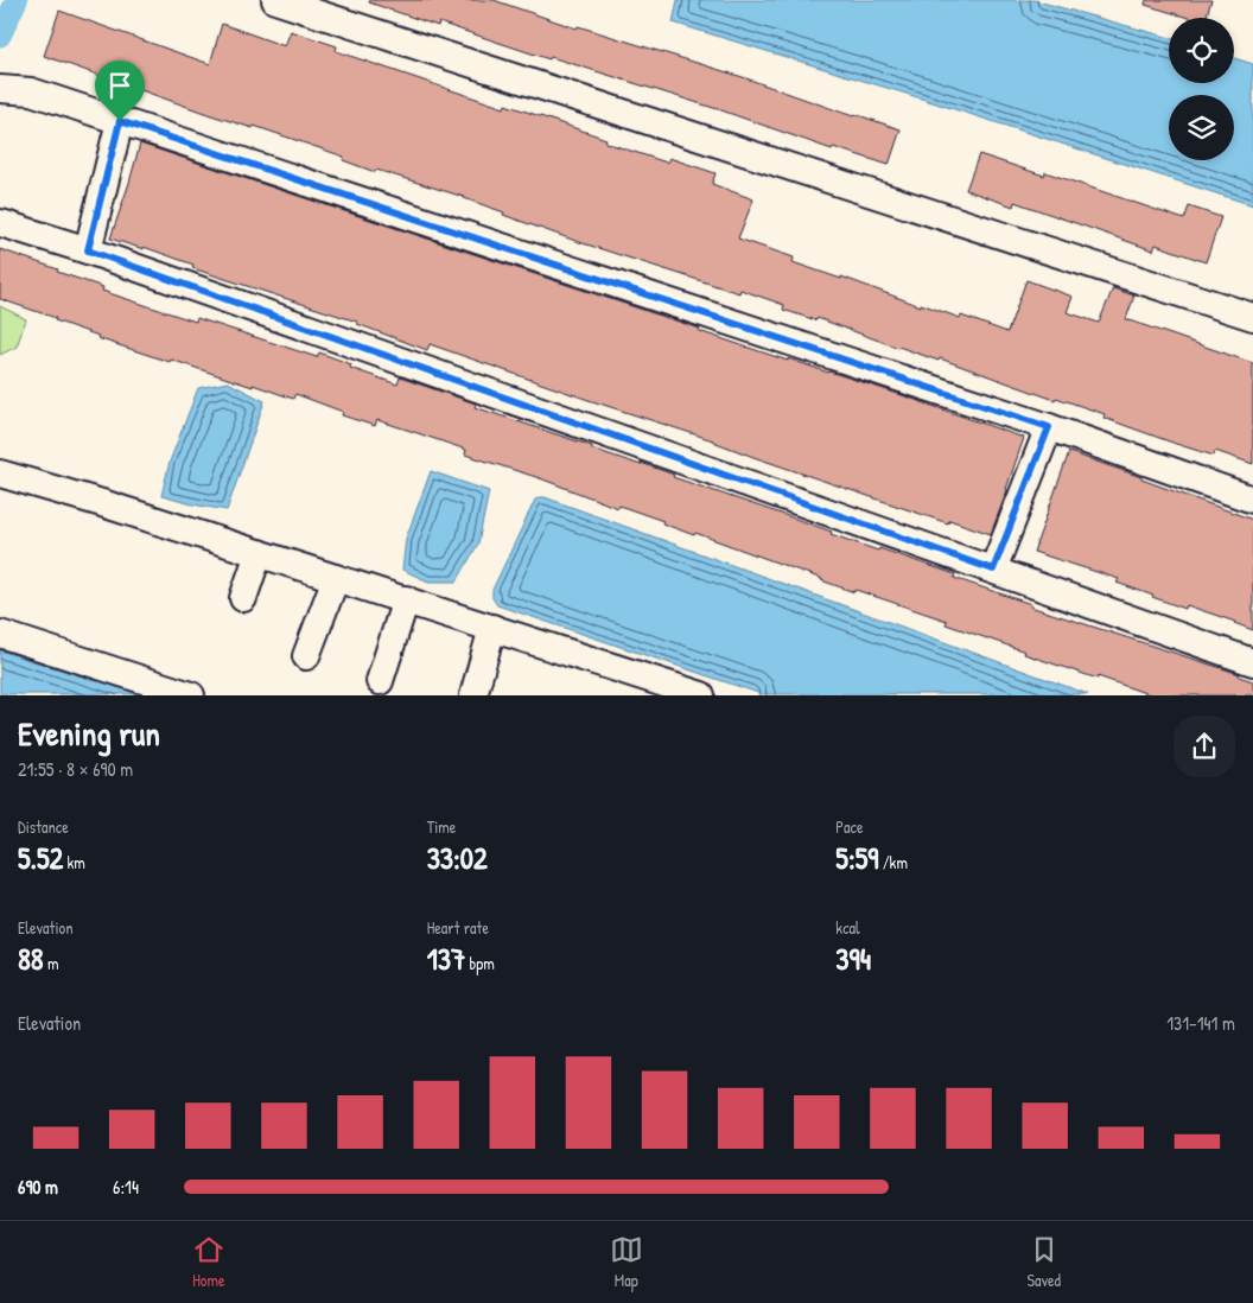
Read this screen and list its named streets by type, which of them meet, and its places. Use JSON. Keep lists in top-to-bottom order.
{
  "page": {
    "heading": ["Evening run", "21:55 · 8 × 690 m"],
    "stats": [
      ["Distance", "5.52 km"],
      ["Time", "33:02"],
      ["Pace", "5:59 /km"],
      ["Elevation", "88 m"],
      ["Heart rate", "137 bpm"],
      ["kcal", "394"]
    ],
    "chart": ["Elevation", "131–141 m"],
    "list": [
      {
        "name": "690 m",
        "note": "6:14"
      }
    ],
    "tabs": ["Home", "Map", "Saved"]
  }
}
